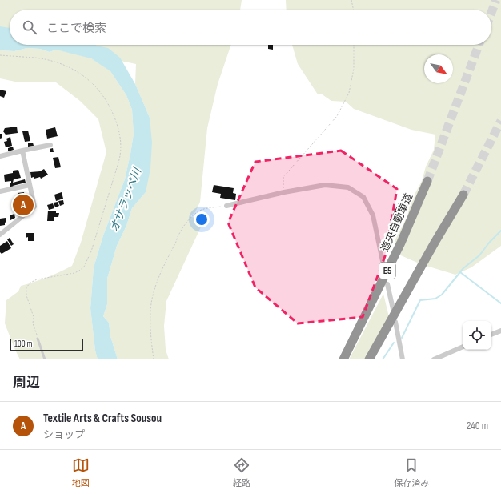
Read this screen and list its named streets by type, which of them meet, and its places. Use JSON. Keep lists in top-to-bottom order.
{
  "streets": {
    "highway": ["道央自動車道", "E5"]
  },
  "water": ["オサラッペ川"],
  "scale_bar": "100 m",
  "north": "bottom right",
  "page": {
    "search": "ここで検索",
    "pins": "A",
    "scale": "100 m",
    "heading": "周辺",
    "list": [
      {
        "mark": "A",
        "name": "Textile Arts & Crafts Sousou",
        "note": "ショップ",
        "value": "240 m"
      }
    ],
    "nav": ["地図", "経路", "保存済み"]
  }
}
